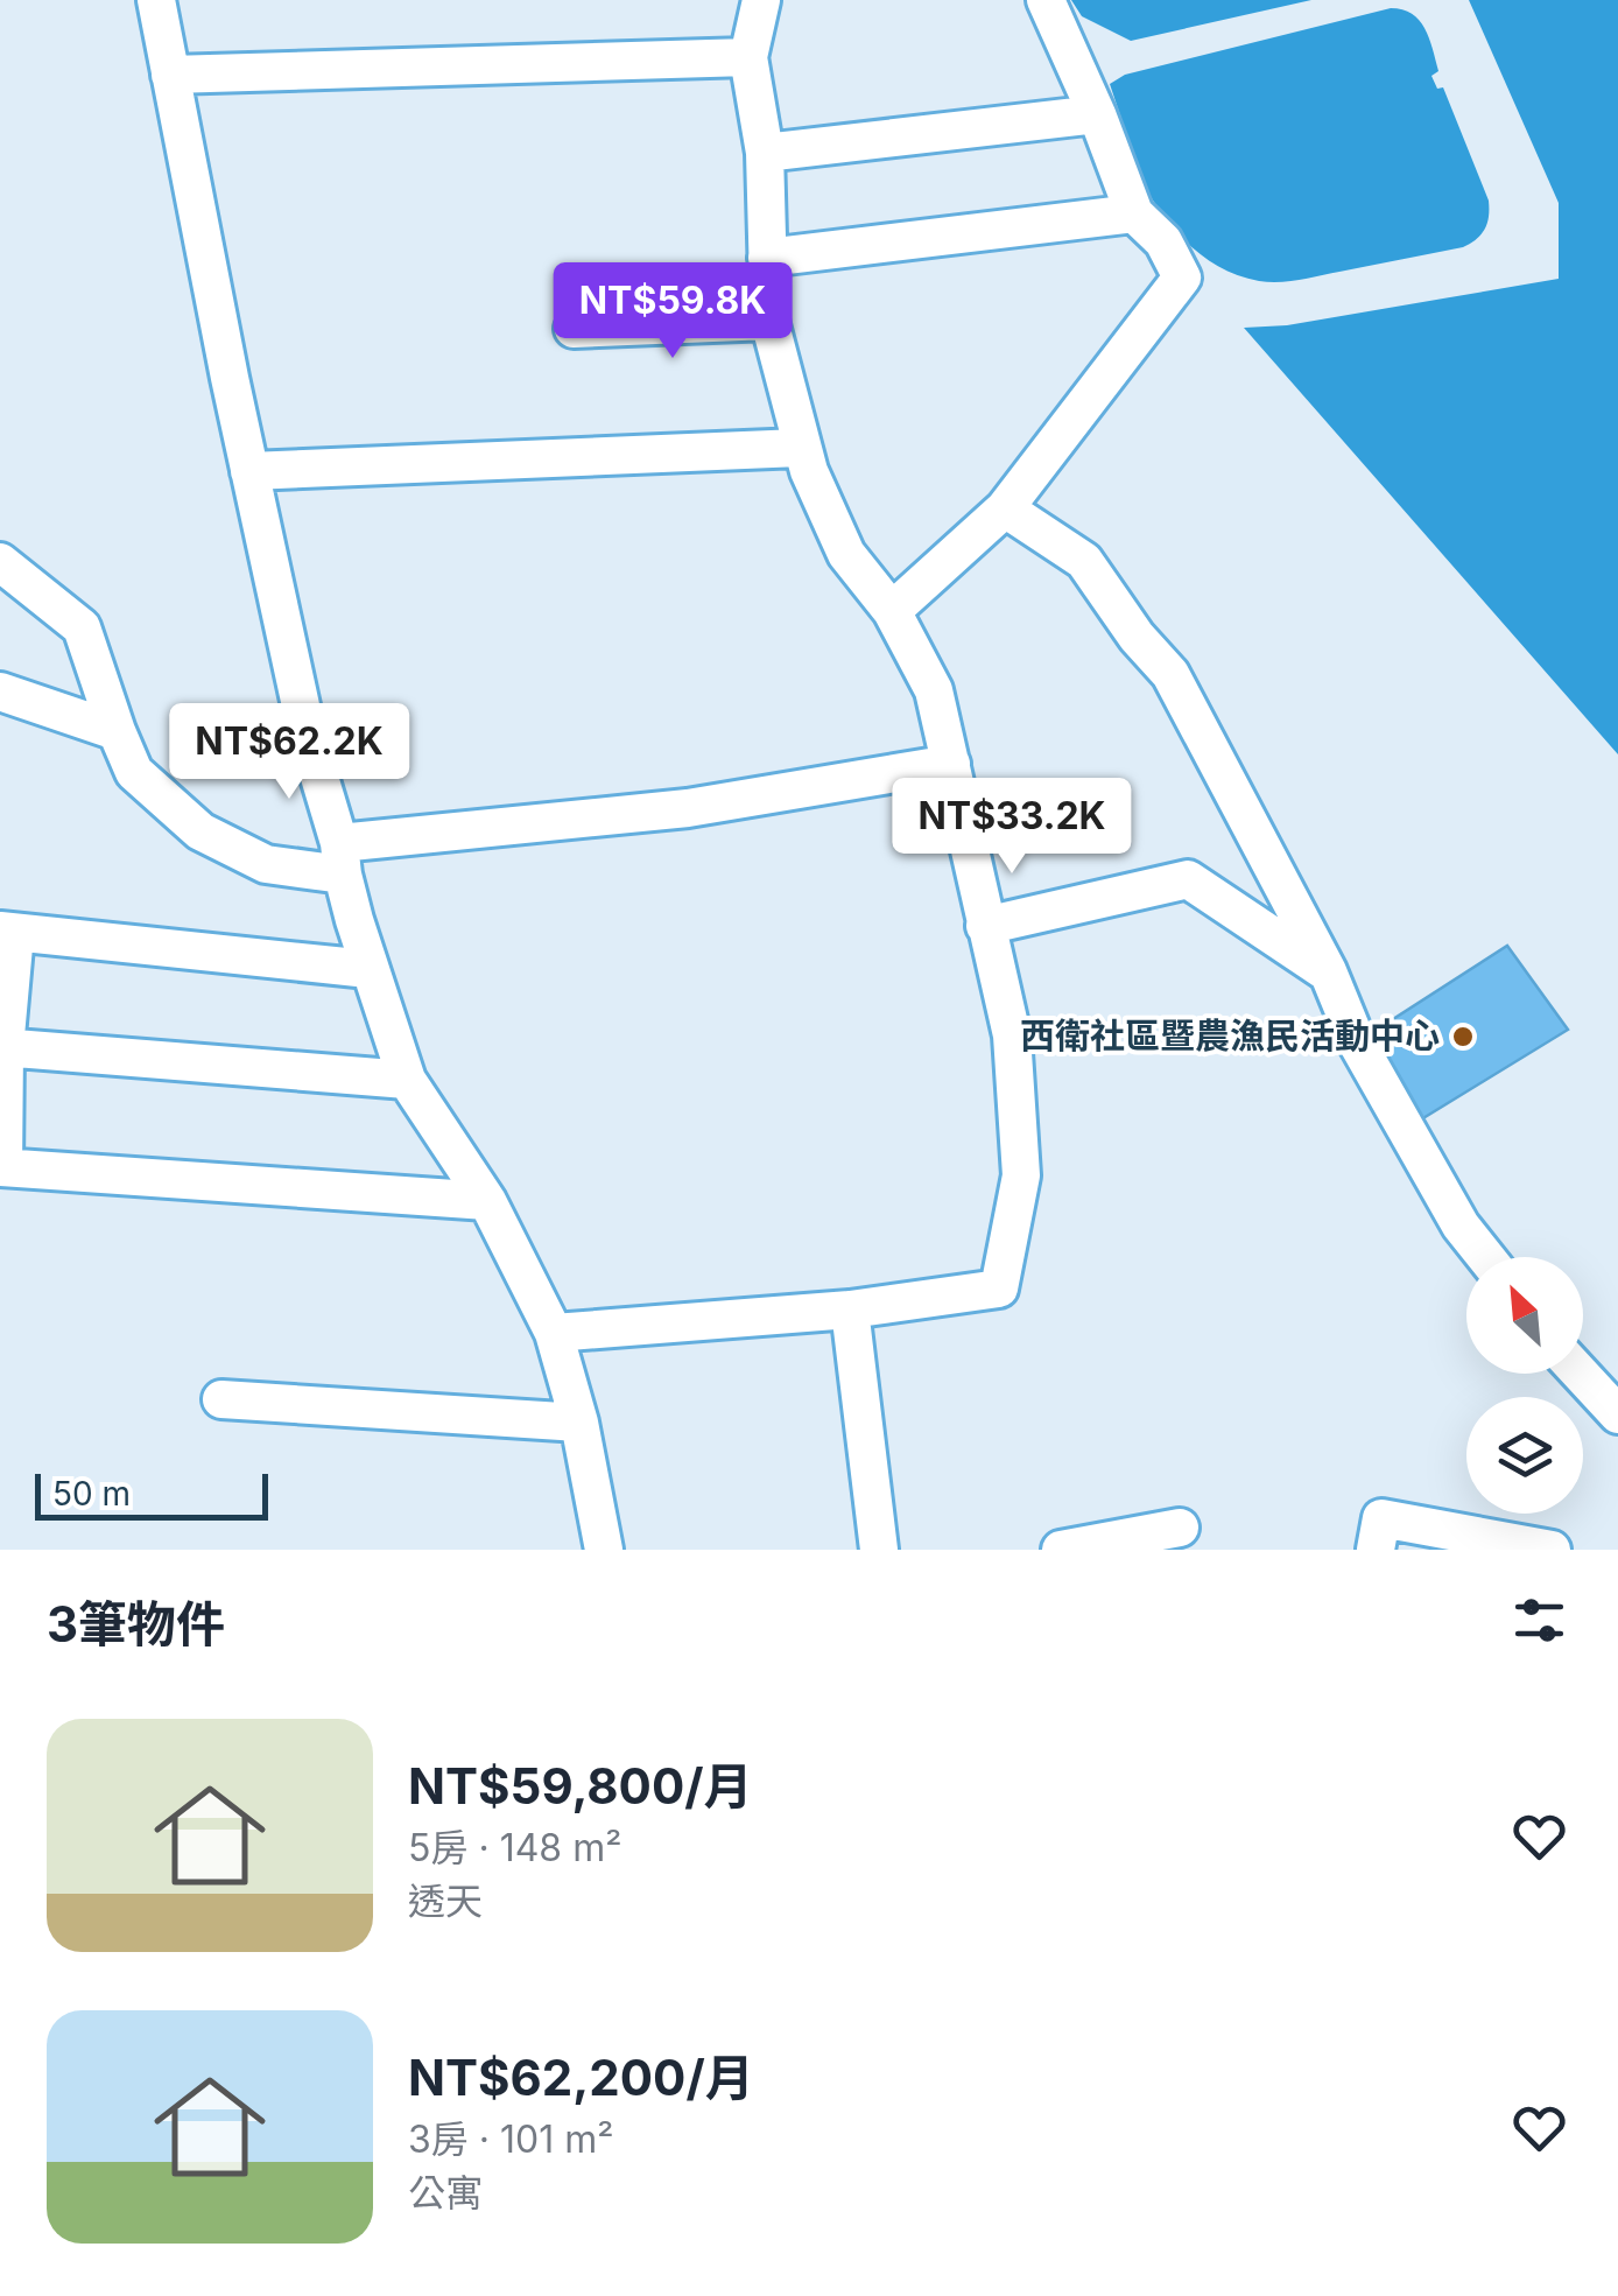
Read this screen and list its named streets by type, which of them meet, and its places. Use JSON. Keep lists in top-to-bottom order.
{
  "places": ["西衛社區暨農漁民活動中心"],
  "scale_bar": "50 m",
  "north": "top left",
  "page": {
    "price": ["NT$59.8K", "NT$62.2K", "NT$33.2K"],
    "scale": "50 m",
    "heading": "3筆物件",
    "list": [
      {
        "name": "NT$59,800/月",
        "note": "5房 · 148 m² · 透天"
      },
      {
        "name": "NT$62,200/月",
        "note": "3房 · 101 m² · 公寓"
      }
    ]
  }
}
